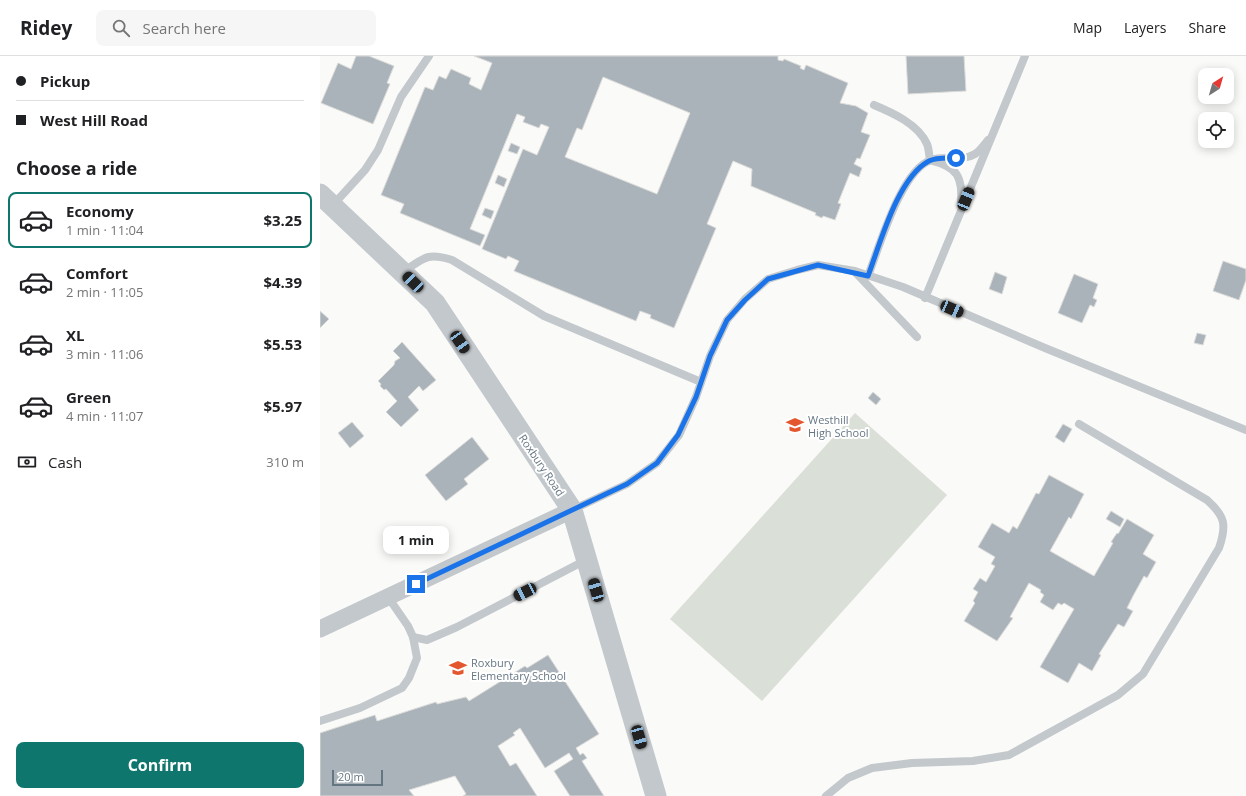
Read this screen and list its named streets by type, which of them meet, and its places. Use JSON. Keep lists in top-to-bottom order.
{
  "streets": {
    "street": ["Roxbury Road"]
  },
  "places": {
    "school or university": ["Westhill High School", "Roxbury Elementary School"]
  },
  "scale_bar": "20 m",
  "north": "top right",
  "page": {
    "header": "Ridey",
    "search": "Search here",
    "nav": ["Map", "Layers", "Share"],
    "banner": ["Pickup", "West Hill Road"],
    "heading": "Choose a ride",
    "list": [
      {
        "name": "Economy",
        "note": "1 min · 11:04",
        "value": "$3.25"
      },
      {
        "name": "Comfort",
        "note": "2 min · 11:05",
        "value": "$4.39"
      },
      {
        "name": "XL",
        "note": "3 min · 11:06",
        "value": "$5.53"
      },
      {
        "name": "Green",
        "note": "4 min · 11:07",
        "value": "$5.97"
      }
    ],
    "pay": ["Cash", "310 m"],
    "bubble": "1 min",
    "buttons": "Confirm",
    "scale": "20 m"
  }
}
